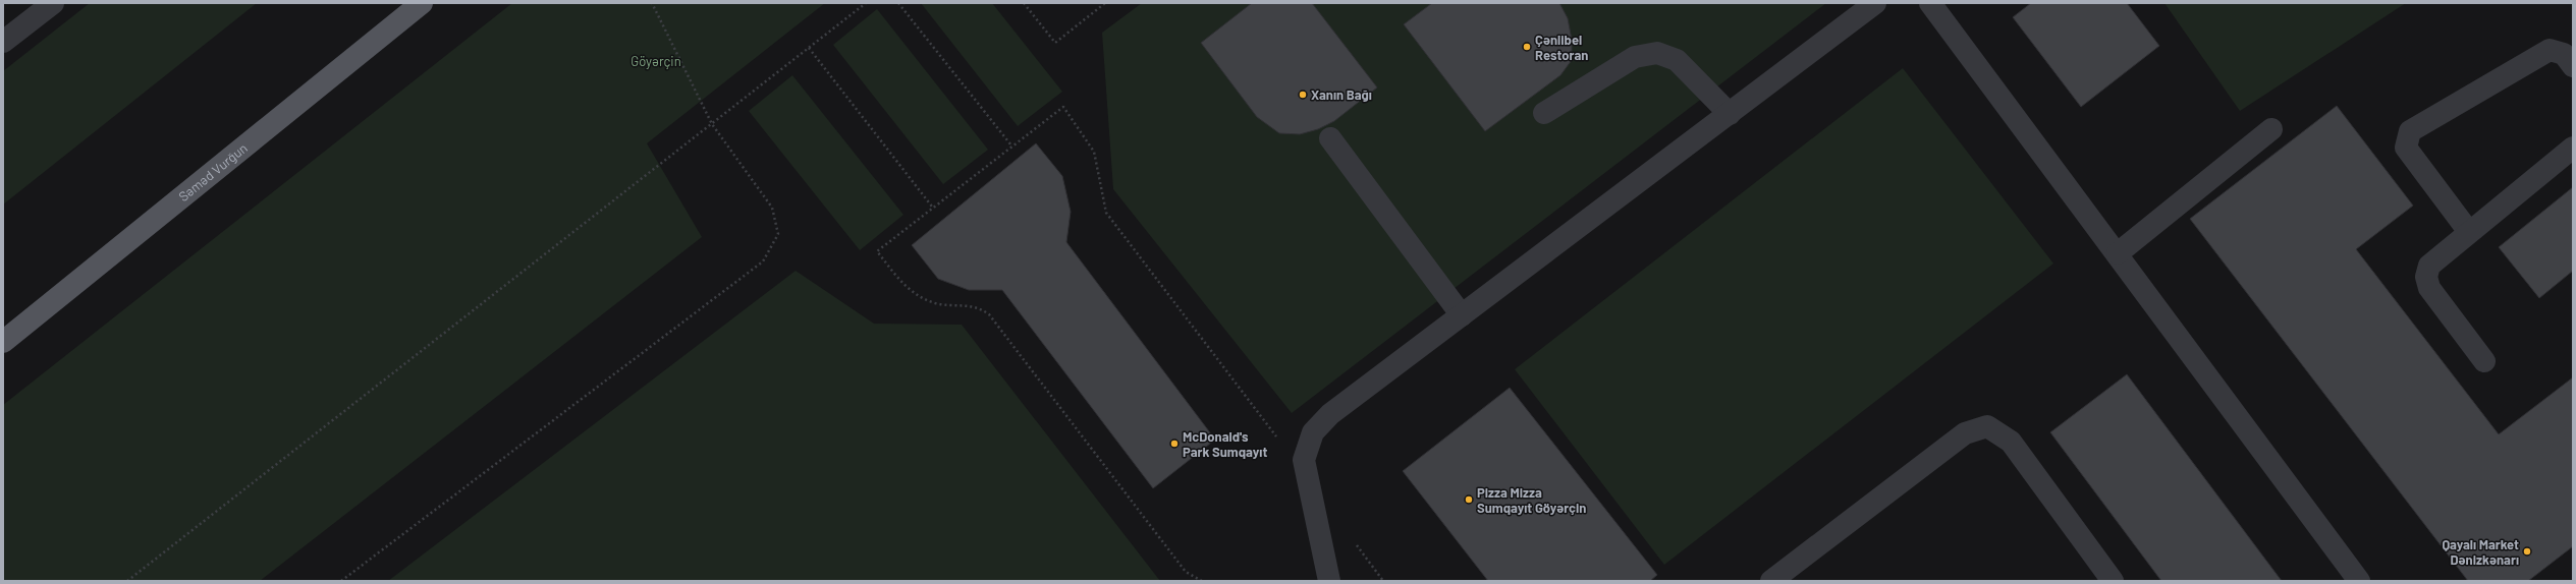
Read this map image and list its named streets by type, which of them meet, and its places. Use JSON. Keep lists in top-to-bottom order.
{
  "streets": {
    "main road": ["Səməd Vurğun"]
  },
  "parks": ["Göyərçin"],
  "places": [
    "Çənlibel Restoran",
    "Xanın Bağı",
    "McDonald's Park Sumqayıt",
    "Pizza Mizza Sumqayıt Göyərçin",
    "Qayalı Market Dənizkənarı"
  ]
}
